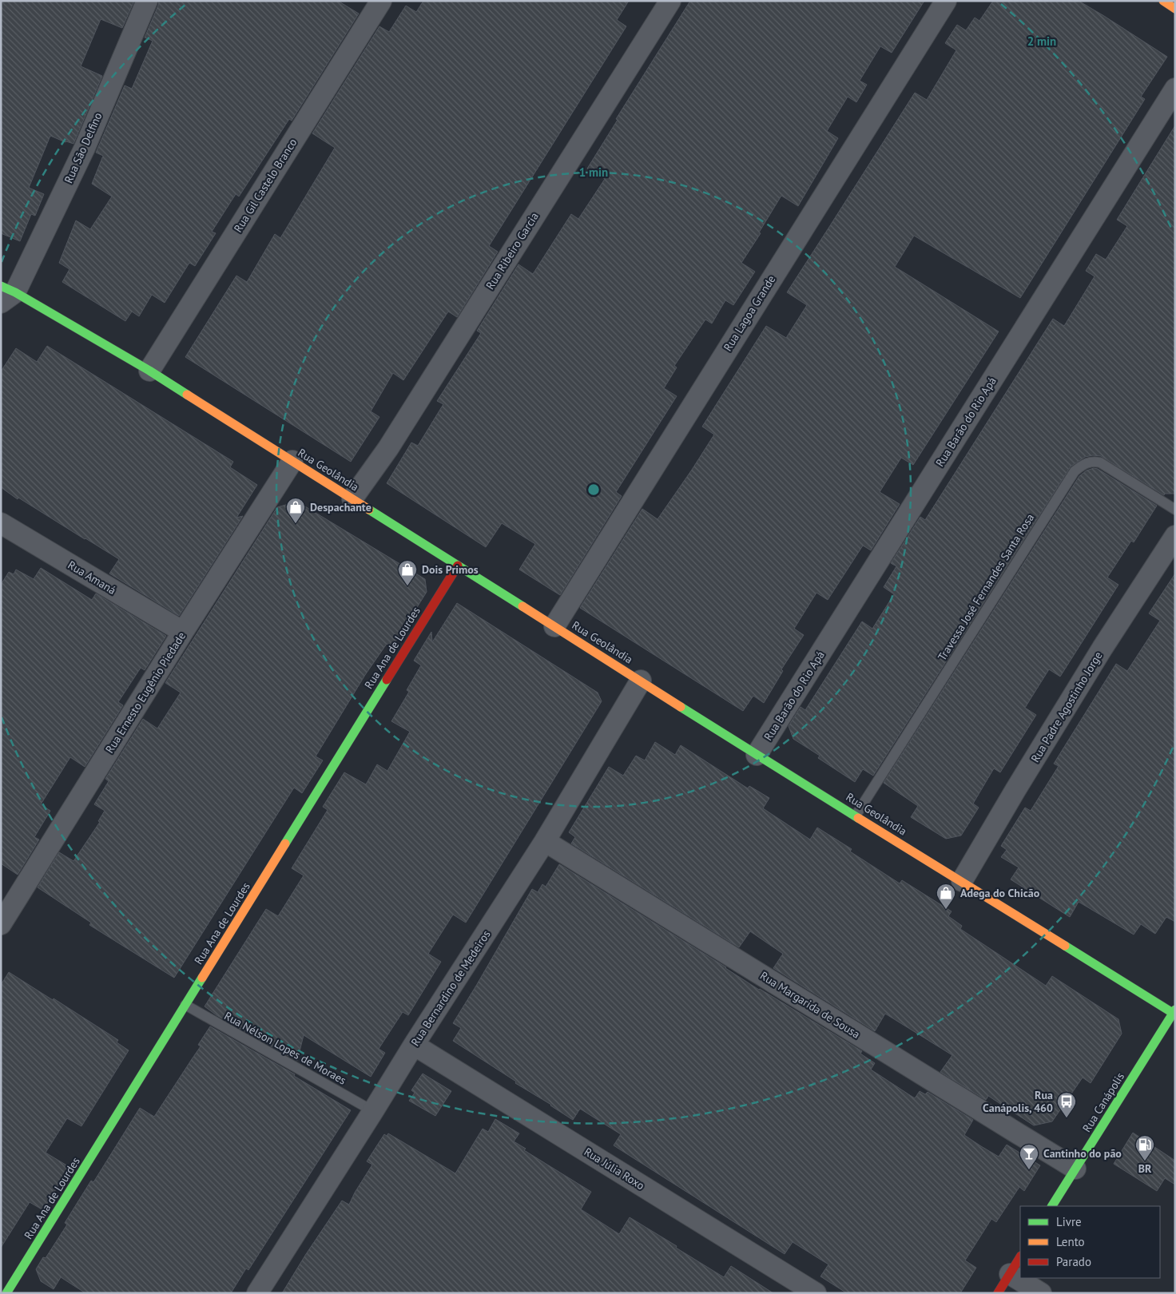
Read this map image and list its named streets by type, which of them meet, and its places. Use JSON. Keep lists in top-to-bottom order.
{
  "streets": {
    "street": [
      "Rua São Delfino",
      "Rua Gil Castelo Branco",
      "Rua Ribeiro Garcia",
      "Rua Lagoa Grande",
      "Rua Barão do Rio Apá",
      "Rua Geolândia",
      "Rua Amaná",
      "Rua Ana de Lourdes",
      "Rua Ernesto Eugênio Piedade",
      "Rua Padre Agostinho Jorge",
      "Rua Bernardino de Medeiros",
      "Rua Margarida de Sousa",
      "Rua Canápolis",
      "Rua Júlia Roxo"
    ],
    "lane": ["Travessa José Fernandes Santa Rosa", "Rua Nélson Lopes de Moraes"]
  },
  "crossings": [
    ["Rua São Delfino", "Rua Geolândia"],
    ["Rua Gil Castelo Branco", "Rua Geolândia"],
    ["Rua Ribeiro Garcia", "Rua Geolândia"],
    ["Rua Lagoa Grande", "Rua Geolândia"],
    ["Rua Barão do Rio Apá", "Rua Geolândia"],
    ["Rua Geolândia", "Travessa José Fernandes Santa Rosa"],
    ["Rua Geolândia", "Rua Ana de Lourdes"],
    ["Rua Geolândia", "Rua Ernesto Eugênio Piedade"],
    ["Rua Geolândia", "Rua Padre Agostinho Jorge"],
    ["Rua Geolândia", "Rua Bernardino de Medeiros"],
    ["Rua Geolândia", "Rua Canápolis"],
    ["Rua Amaná", "Rua Ernesto Eugênio Piedade"],
    ["Rua Ana de Lourdes", "Rua Nélson Lopes de Moraes"],
    ["Rua Bernardino de Medeiros", "Rua Margarida de Sousa"],
    ["Rua Bernardino de Medeiros", "Rua Nélson Lopes de Moraes"],
    ["Rua Bernardino de Medeiros", "Rua Júlia Roxo"],
    ["Rua Margarida de Sousa", "Rua Canápolis"]
  ],
  "places": {
    "shop": ["Despachante", "Dois Primos", "Adega do Chicão"],
    "bus stop": ["Rua Canápolis, 460"],
    "fuel station": ["BR"],
    "bar": ["Cantinho do pão"]
  },
  "legend": ["Livre", "Lento", "Parado"],
  "rings": ["2 min", "1 min"]
}
